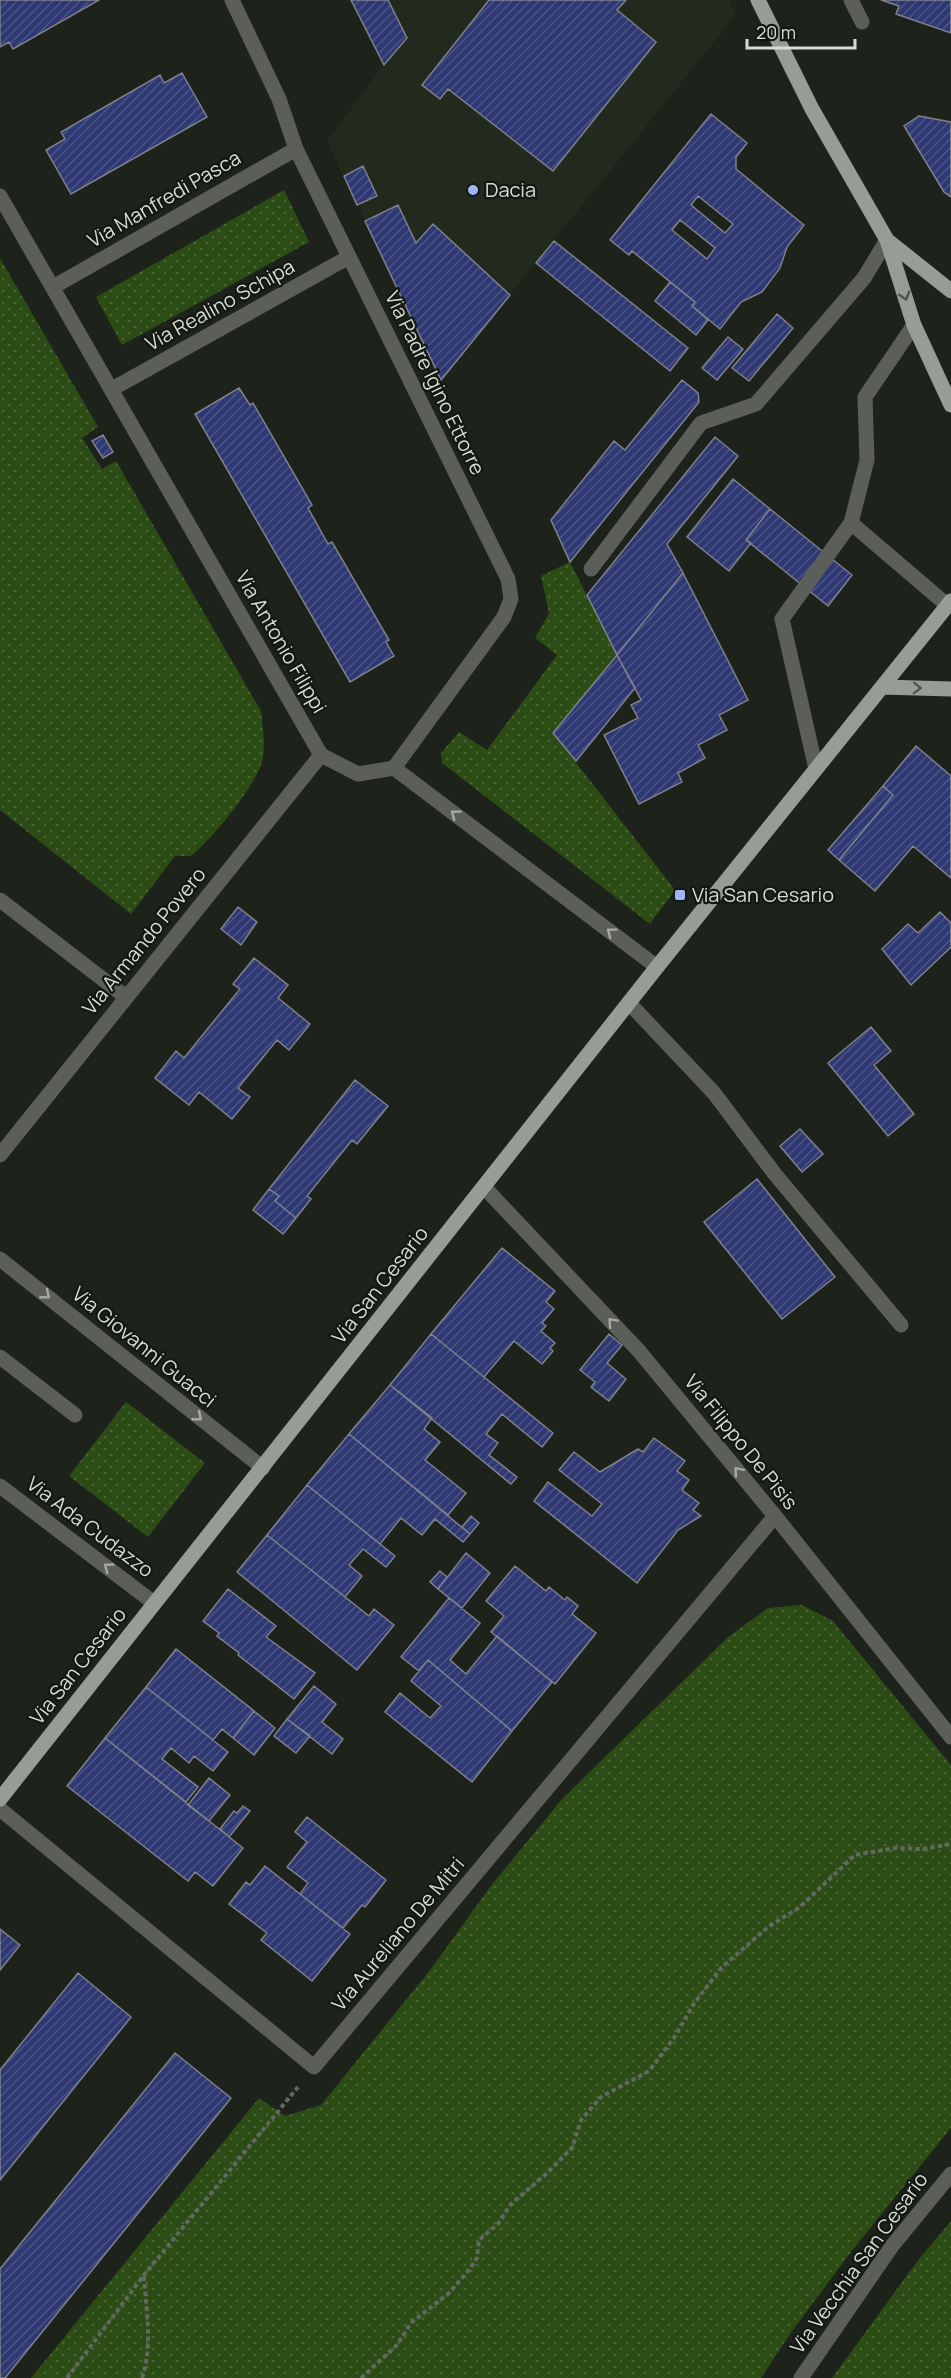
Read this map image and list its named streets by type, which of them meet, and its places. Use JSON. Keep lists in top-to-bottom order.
{
  "streets": {
    "main road": ["Via San Cesario"],
    "street": [
      "Via Manfredi Pasca",
      "Via Realino Schipa",
      "Via Padre Igino Ettorre",
      "Via Antonio Filippi",
      "Via Armando Povero",
      "Via Giovanni Guacci",
      "Via Filippo De Pisis",
      "Via Ada Cudazzo",
      "Via Aureliano De Mitri",
      "Via Vecchia San Cesario"
    ]
  },
  "crossings": [
    ["Via Manfredi Pasca", "Via Padre Igino Ettorre"],
    ["Via Manfredi Pasca", "Via Antonio Filippi"],
    ["Via Realino Schipa", "Via Padre Igino Ettorre"],
    ["Via Realino Schipa", "Via Antonio Filippi"],
    ["Via Antonio Filippi", "Via Armando Povero"],
    ["Via San Cesario", "Via Giovanni Guacci"],
    ["Via San Cesario", "Via Filippo De Pisis"],
    ["Via San Cesario", "Via Ada Cudazzo"],
    ["Via Filippo De Pisis", "Via Aureliano De Mitri"]
  ],
  "one_way": ["Via Giovanni Guacci", "Via Filippo De Pisis", "Via Ada Cudazzo"],
  "places": {
    "other": ["Dacia"],
    "transit": ["Via San Cesario"]
  },
  "scale_bar": "20 m"
}
